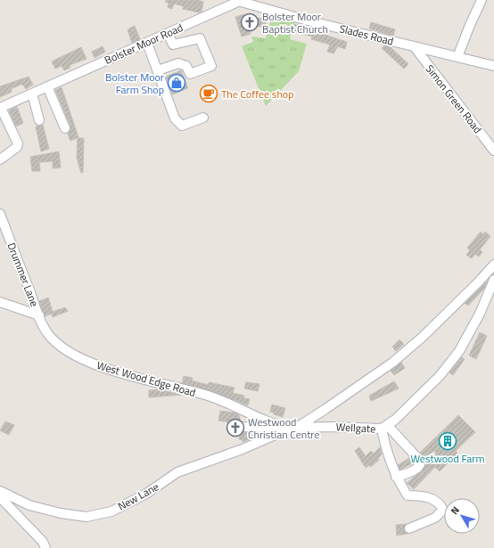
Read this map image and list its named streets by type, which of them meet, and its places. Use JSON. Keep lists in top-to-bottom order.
{
  "streets": {
    "street": [
      "Slades Road",
      "Bolster Moor Road",
      "Simon Green Road",
      "Drummer Lane",
      "West Wood Edge Road",
      "Wellgate",
      "New Lane"
    ]
  },
  "crossings": [
    ["Slades Road", "Bolster Moor Road"],
    ["Slades Road", "Simon Green Road"],
    ["Drummer Lane", "West Wood Edge Road"],
    ["West Wood Edge Road", "Wellgate"],
    ["Wellgate", "New Lane"]
  ],
  "places": {
    "church": ["Bolster Moor Baptist Church", "Westwood Christian Centre"],
    "shop": ["Bolster Moor Farm Shop"],
    "cafe": ["The Coffee shop"],
    "building": ["Westwood Farm"]
  },
  "north": "top left"
}
